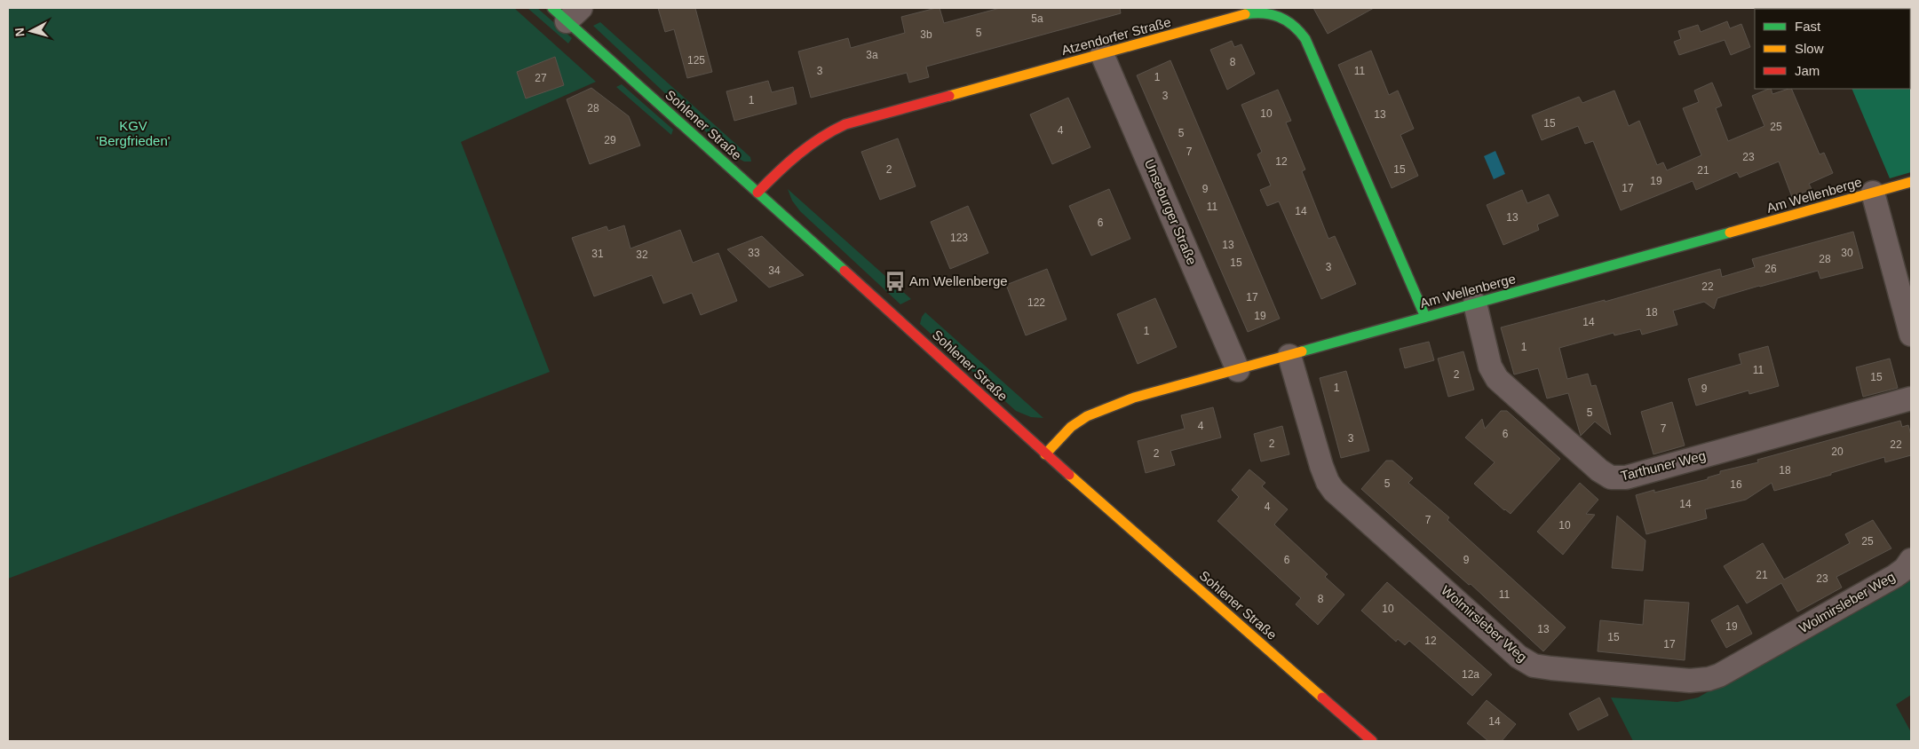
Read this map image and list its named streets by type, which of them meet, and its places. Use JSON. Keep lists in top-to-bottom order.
{
  "streets": {
    "street": [
      "Atzendorfer Straße",
      "Sohlener Straße",
      "Am Wellenberge",
      "Unseburger Straße",
      "Tarthuner Weg",
      "Wolmirsleber Weg"
    ]
  },
  "crossings": [
    ["Atzendorfer Straße", "Sohlener Straße"],
    ["Atzendorfer Straße", "Am Wellenberge"],
    ["Atzendorfer Straße", "Unseburger Straße"],
    ["Sohlener Straße", "Am Wellenberge"],
    ["Am Wellenberge", "Unseburger Straße"],
    ["Am Wellenberge", "Tarthuner Weg"],
    ["Am Wellenberge", "Wolmirsleber Weg"]
  ],
  "parks": ["KGV 'Bergfrieden'"],
  "places": {
    "bus stop": ["Am Wellenberge"]
  },
  "house_numbers": [
    "5a",
    "5",
    "3b",
    "3a",
    "125",
    "8",
    "3",
    "11",
    "1",
    "27",
    "3",
    "1",
    "28",
    "10",
    "13",
    "15",
    "25",
    "4",
    "5",
    "29",
    "7",
    "23",
    "12",
    "2",
    "15",
    "21",
    "19",
    "17",
    "9",
    "11",
    "14",
    "13",
    "6",
    "123",
    "13",
    "33",
    "30",
    "31",
    "32",
    "28",
    "15",
    "3",
    "26",
    "34",
    "22",
    "17",
    "122",
    "18",
    "19",
    "14",
    "1",
    "1",
    "11",
    "2",
    "15",
    "1",
    "9",
    "5",
    "4",
    "7",
    "6",
    "3",
    "2",
    "22",
    "20",
    "2",
    "18",
    "5",
    "16",
    "14",
    "4",
    "7",
    "10",
    "25",
    "6",
    "9",
    "21",
    "23",
    "11",
    "8",
    "10",
    "19",
    "13",
    "15",
    "12",
    "17",
    "12a",
    "14"
  ],
  "legend": ["Fast", "Slow", "Jam"],
  "north": "left"
}
